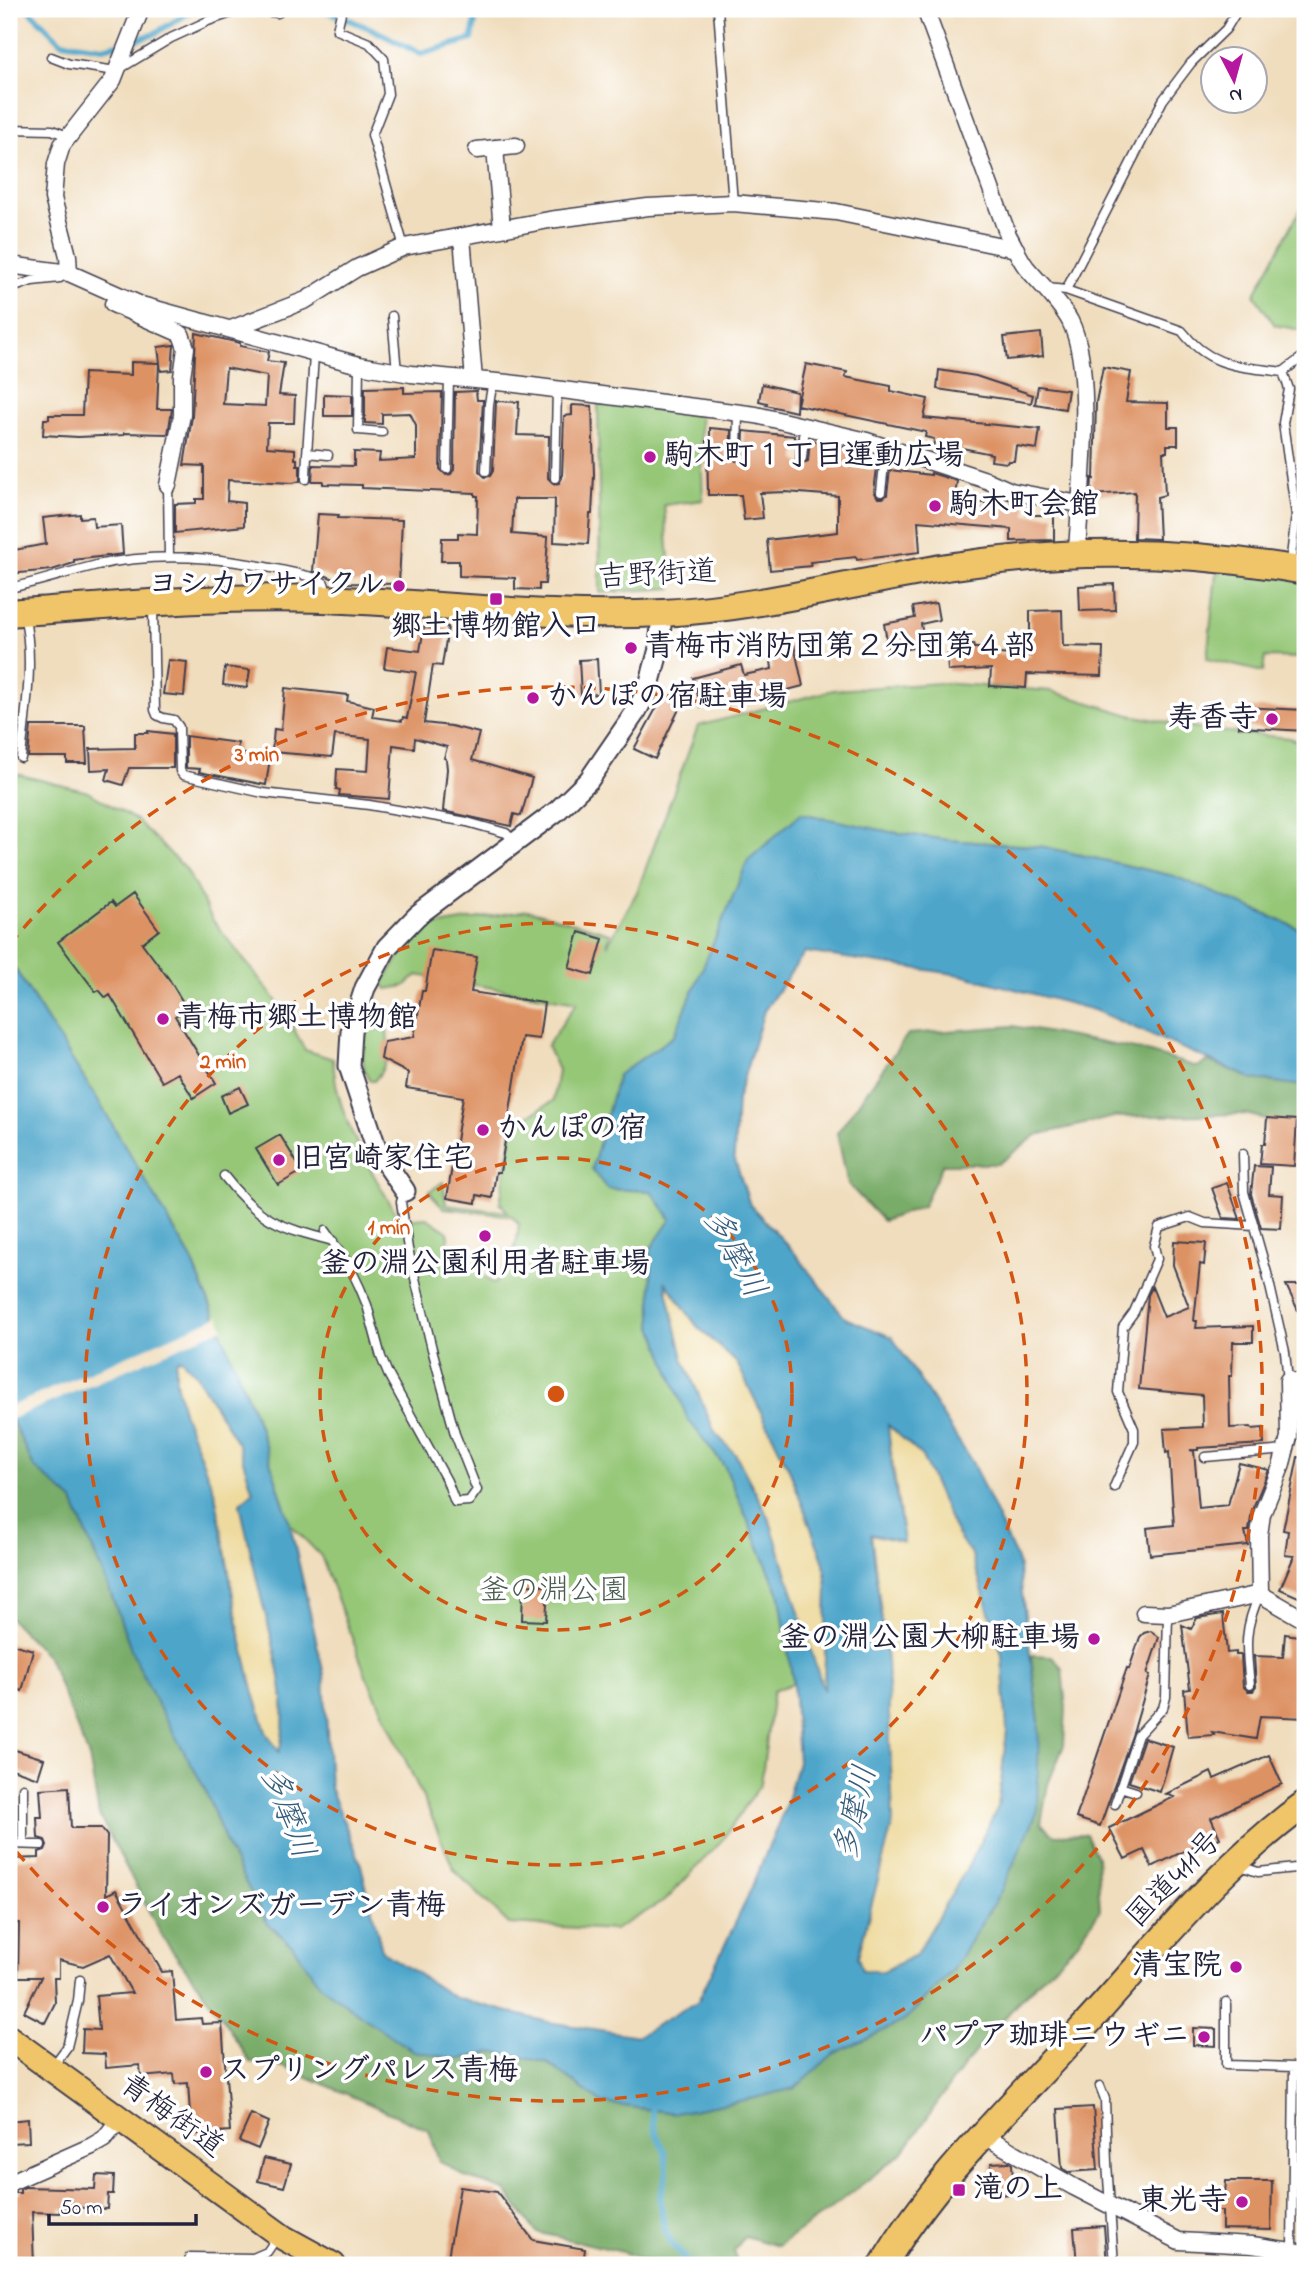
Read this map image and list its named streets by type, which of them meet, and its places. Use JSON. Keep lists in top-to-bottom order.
{
  "streets": {
    "highway": ["吉野街道", "国道411号"],
    "main road": ["青梅街道"]
  },
  "water": ["多摩川"],
  "parks": ["釜の淵公園"],
  "places": {
    "other": [
      "駒木町１丁目運動広場",
      "駒木町会館",
      "ヨシカワサイクル",
      "青梅市消防団第２分団第４部",
      "かんぽの宿駐車場",
      "寿香寺",
      "青梅市郷土博物館",
      "かんぽの宿",
      "旧宮崎家住宅",
      "釜の淵公園利用者駐車場",
      "釜の淵公園大柳駐車場",
      "ライオンズガーデン青梅",
      "清宝院",
      "パプア珈琲ニウギニ",
      "スプリングパレス青梅",
      "東光寺"
    ],
    "transit": ["郷土博物館入口", "滝の上"]
  },
  "scale_bar": "50 m",
  "north": "bottom",
  "rings": ["3 min", "2 min", "1 min"]
}
